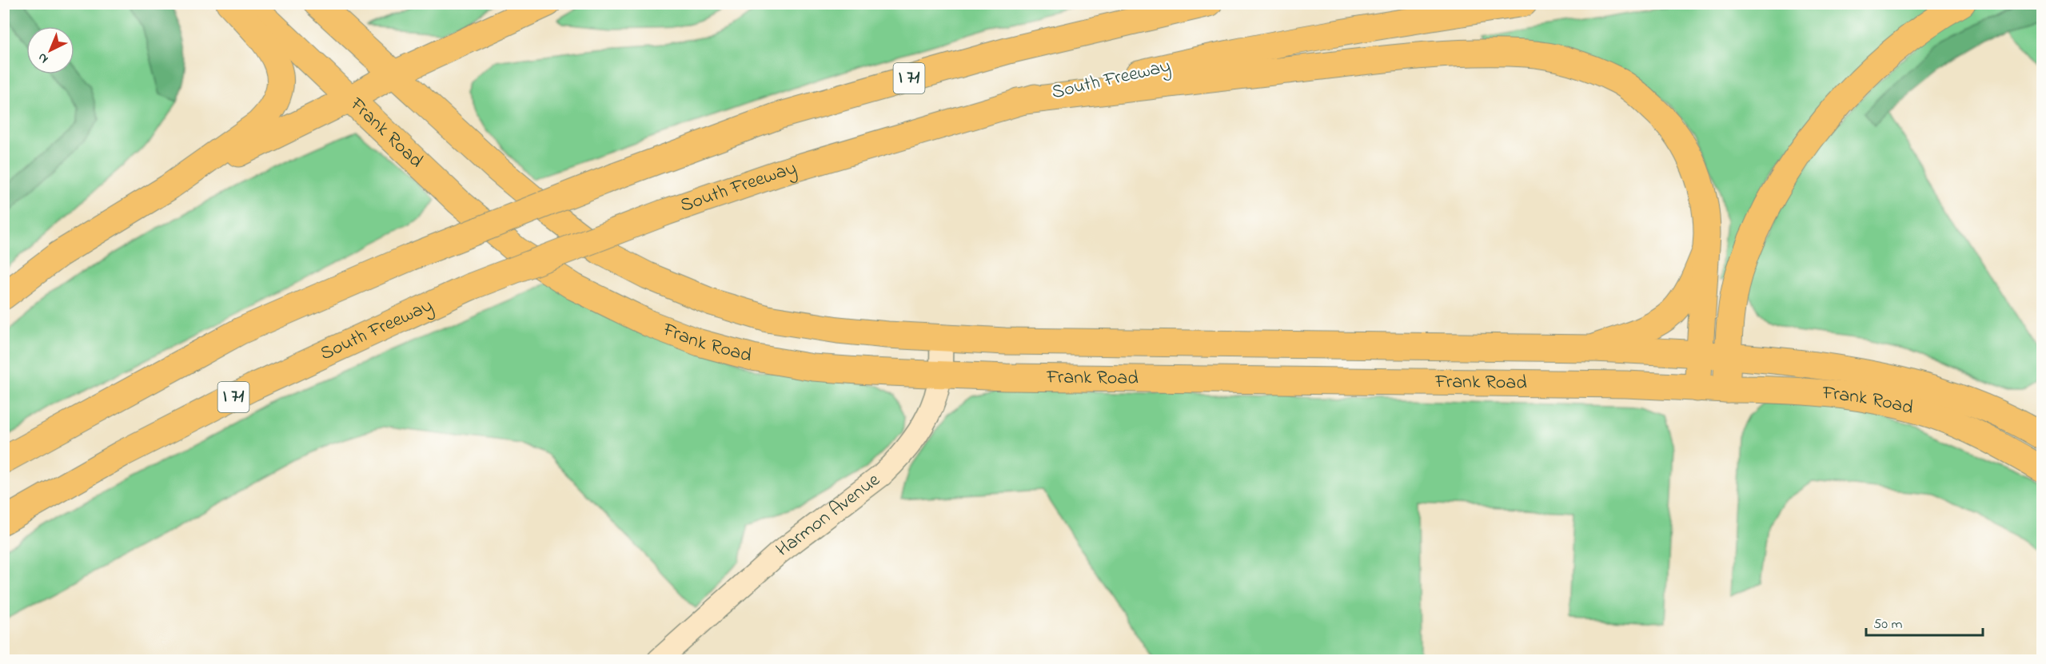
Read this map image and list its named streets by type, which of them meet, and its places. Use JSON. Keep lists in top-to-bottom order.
{
  "streets": {
    "main road": [
      "I 71",
      "South Freeway",
      "Frank Road",
      "Harmon Avenue"
    ]
  },
  "crossings": [
    ["Frank Road", "Harmon Avenue"]
  ],
  "scale_bar": "50 m",
  "north": "bottom left"
}
